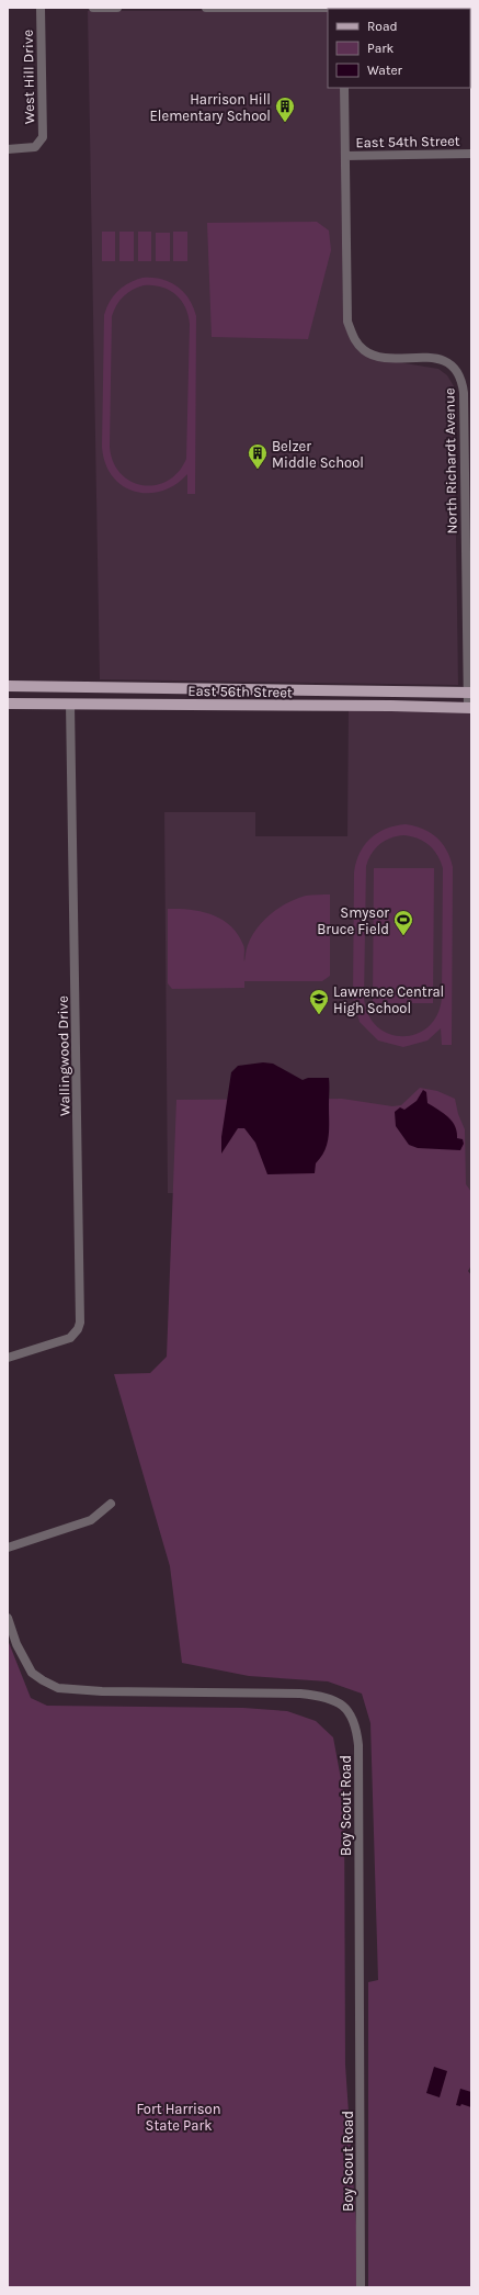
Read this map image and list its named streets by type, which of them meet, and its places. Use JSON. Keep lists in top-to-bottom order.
{
  "streets": {
    "main road": ["East 56th Street"],
    "street": [
      "West Hill Drive",
      "East 54th Street",
      "North Richardt Avenue",
      "Wallingwood Drive",
      "Boy Scout Road"
    ]
  },
  "crossings": [
    ["East 54th Street", "North Richardt Avenue"],
    ["North Richardt Avenue", "East 56th Street"],
    ["East 56th Street", "Wallingwood Drive"]
  ],
  "parks": ["Fort Harrison State Park"],
  "places": {
    "building": ["Harrison Hill Elementary School", "Belzer Middle School"],
    "sports": ["Smysor Bruce Field"],
    "school or university": ["Lawrence Central High School"]
  },
  "legend": ["Road", "Park", "Water"]
}
